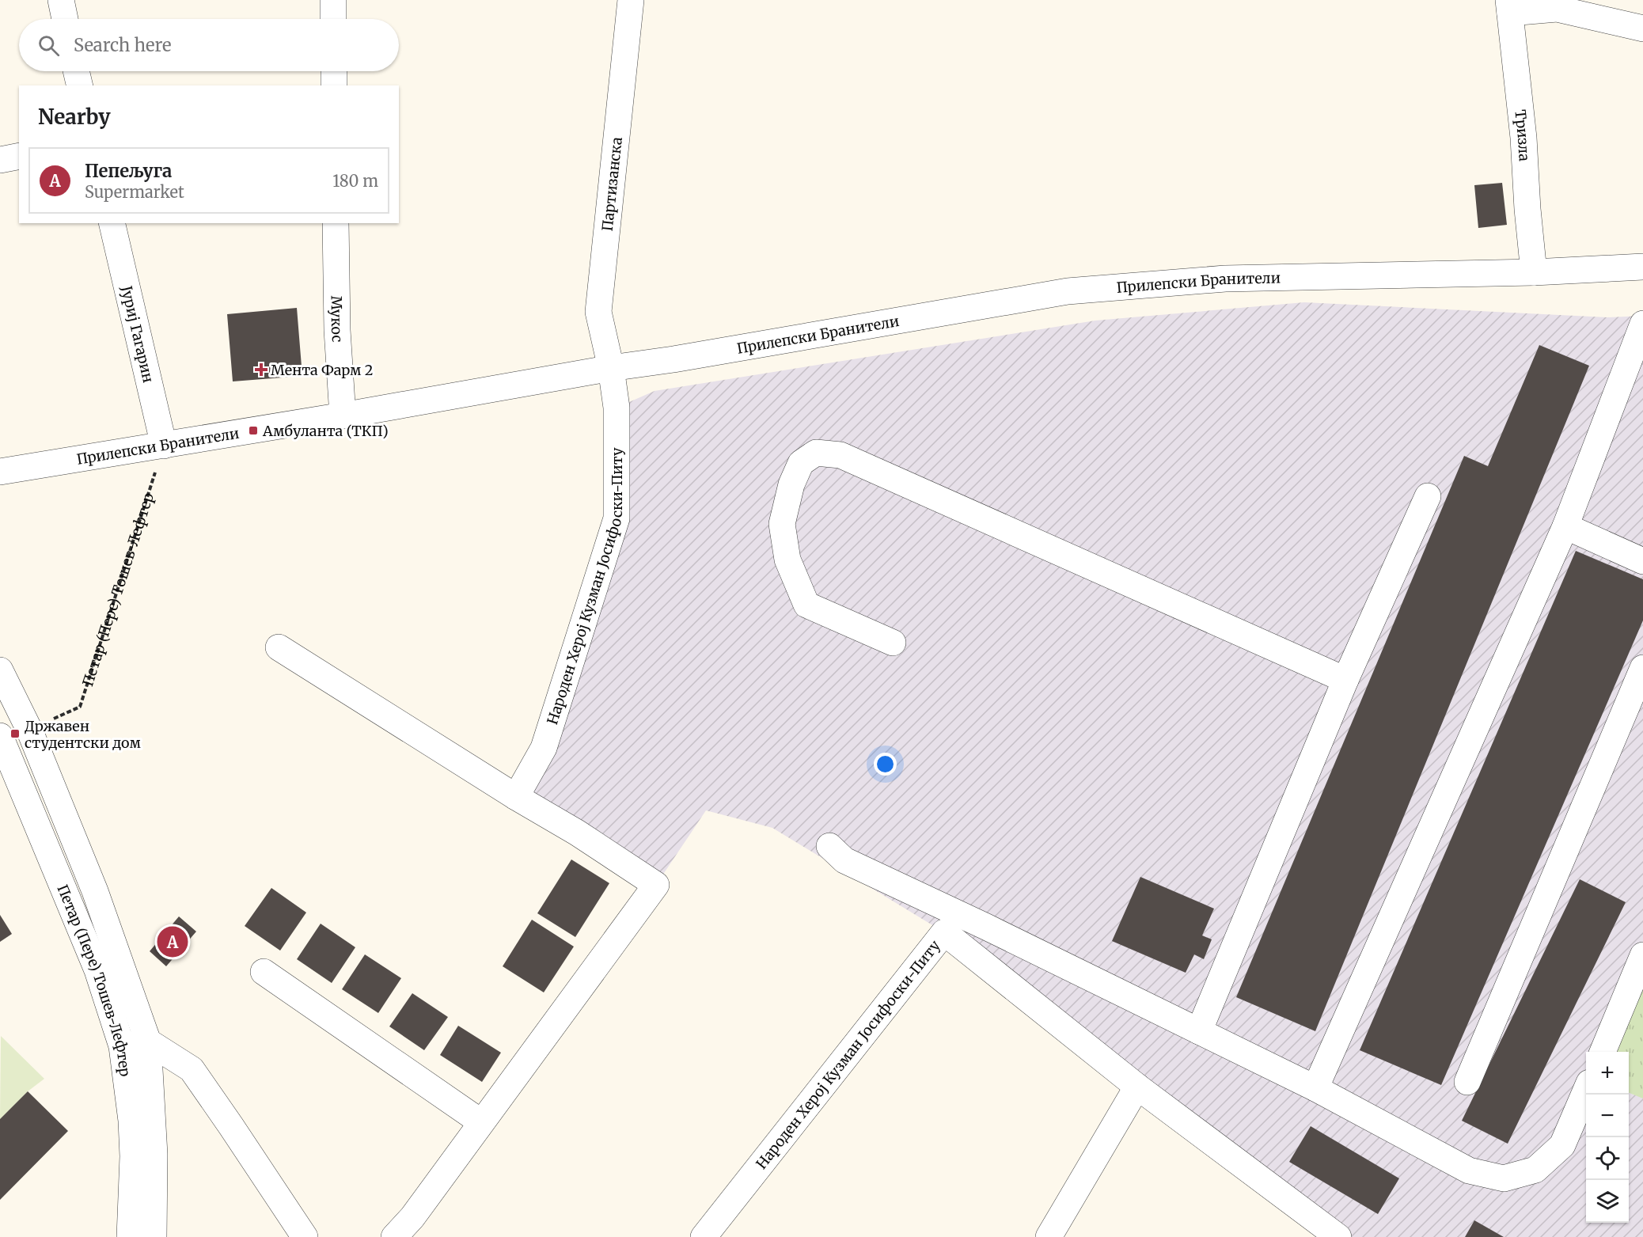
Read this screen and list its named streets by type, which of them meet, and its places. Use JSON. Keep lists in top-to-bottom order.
{
  "streets": {
    "street": [
      "Тризла",
      "Партизанска",
      "Прилепски Бранители",
      "Мукос",
      "Јуриј Гагарин",
      "Народен Херој Кузман Јосифоски-Питу",
      "Петар (Пере) Тошев-Лефтер"
    ]
  },
  "crossings": [
    ["Тризла", "Прилепски Бранители"],
    ["Партизанска", "Прилепски Бранители"],
    ["Партизанска", "Народен Херој Кузман Јосифоски-Питу"],
    ["Прилепски Бранители", "Мукос"],
    ["Прилепски Бранители", "Јуриј Гагарин"],
    ["Прилепски Бранители", "Народен Херој Кузман Јосифоски-Питу"],
    ["Прилепски Бранители", "Петар (Пере) Тошев-Лефтер"],
    ["Јуриј Гагарин", "Петар (Пере) Тошев-Лефтер"]
  ],
  "places": {
    "health": ["Мента Фарм 2"],
    "transit": ["Амбуланта (ТКП)", "Државен студентски дом"]
  },
  "page": {
    "search": "Search here",
    "heading": "Nearby",
    "list": [
      {
        "mark": "A",
        "name": "Пепељуга",
        "note": "Supermarket",
        "value": "180 m"
      }
    ],
    "pins": "A",
    "map_buttons": ["+", "−"]
  }
}
